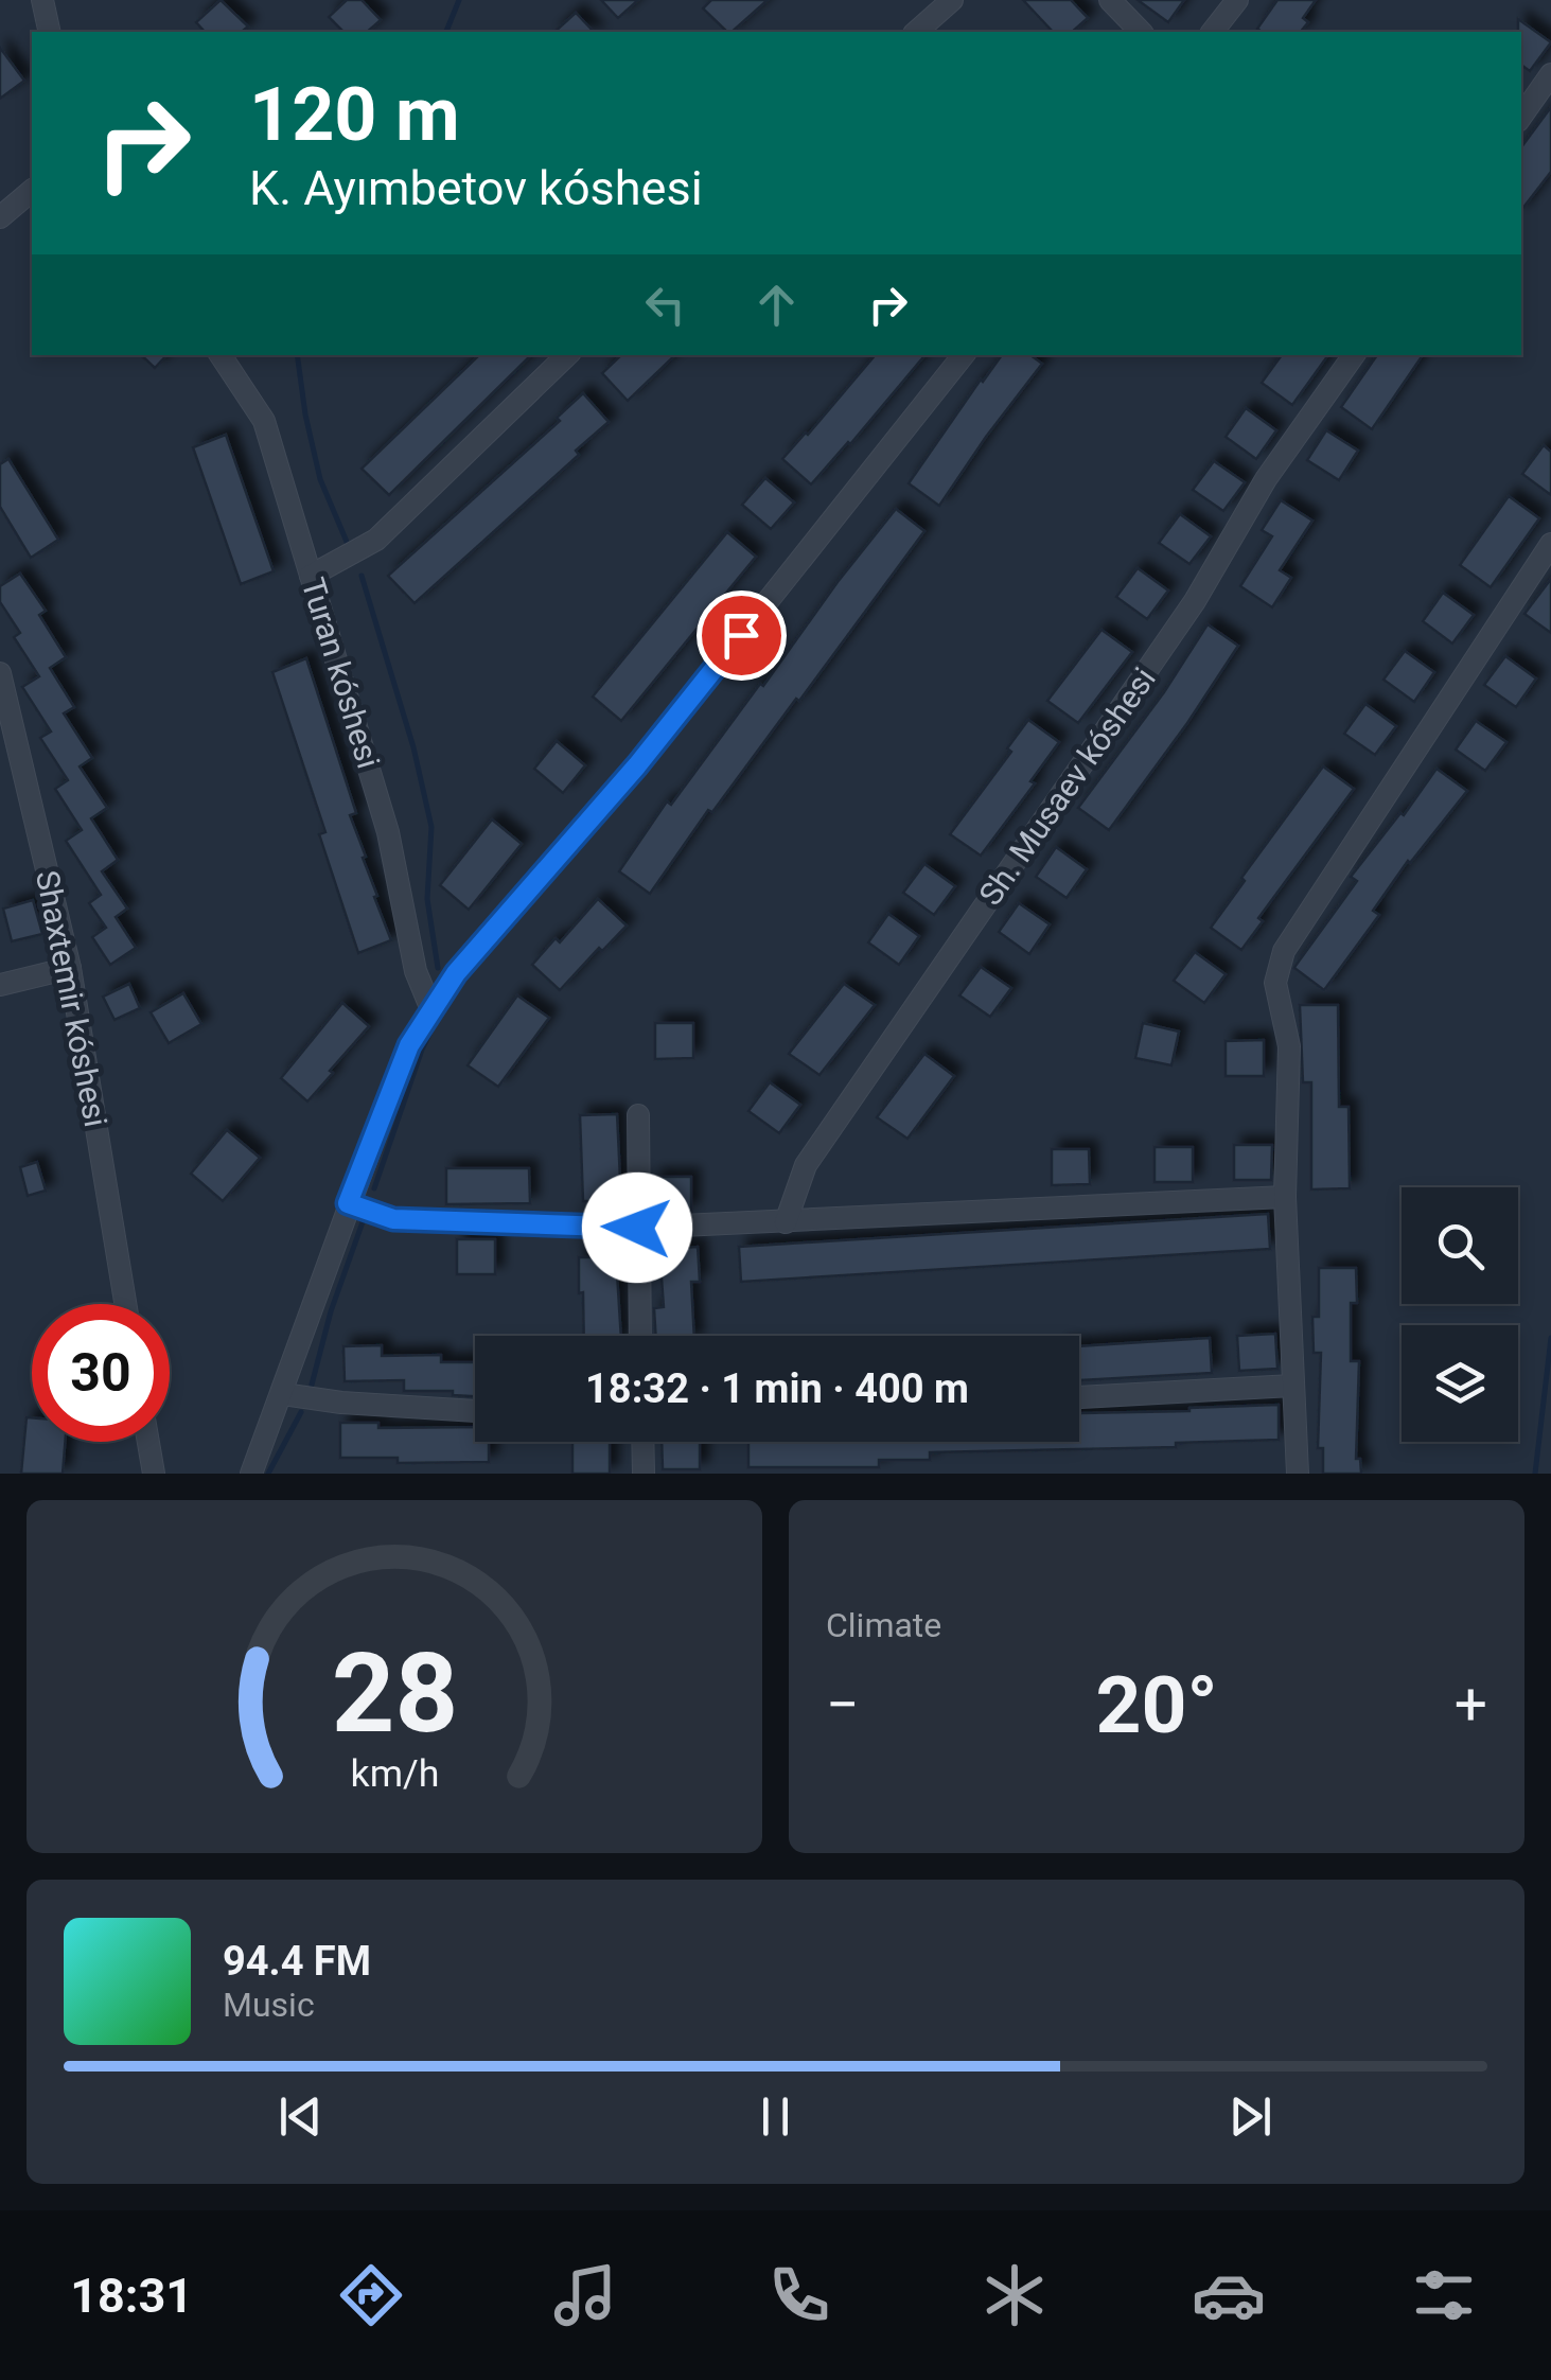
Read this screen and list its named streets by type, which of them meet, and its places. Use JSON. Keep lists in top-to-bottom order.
{
  "streets": {
    "street": ["Turan kóshesi", "Sh. Musaev kóshesi", "Shaxtemir kóshesi"]
  },
  "page": {
    "turn": ["120 m", "K. Ayımbetov kóshesi"],
    "limit": "30",
    "trip": "18:32 · 1 min · 400 m",
    "tile": "Climate",
    "heat": ["−", "20°", "+"],
    "song": ["94.4 FM", "Music"],
    "tabs": "18:31",
    "gauge": ["28", "km/h"]
  }
}
